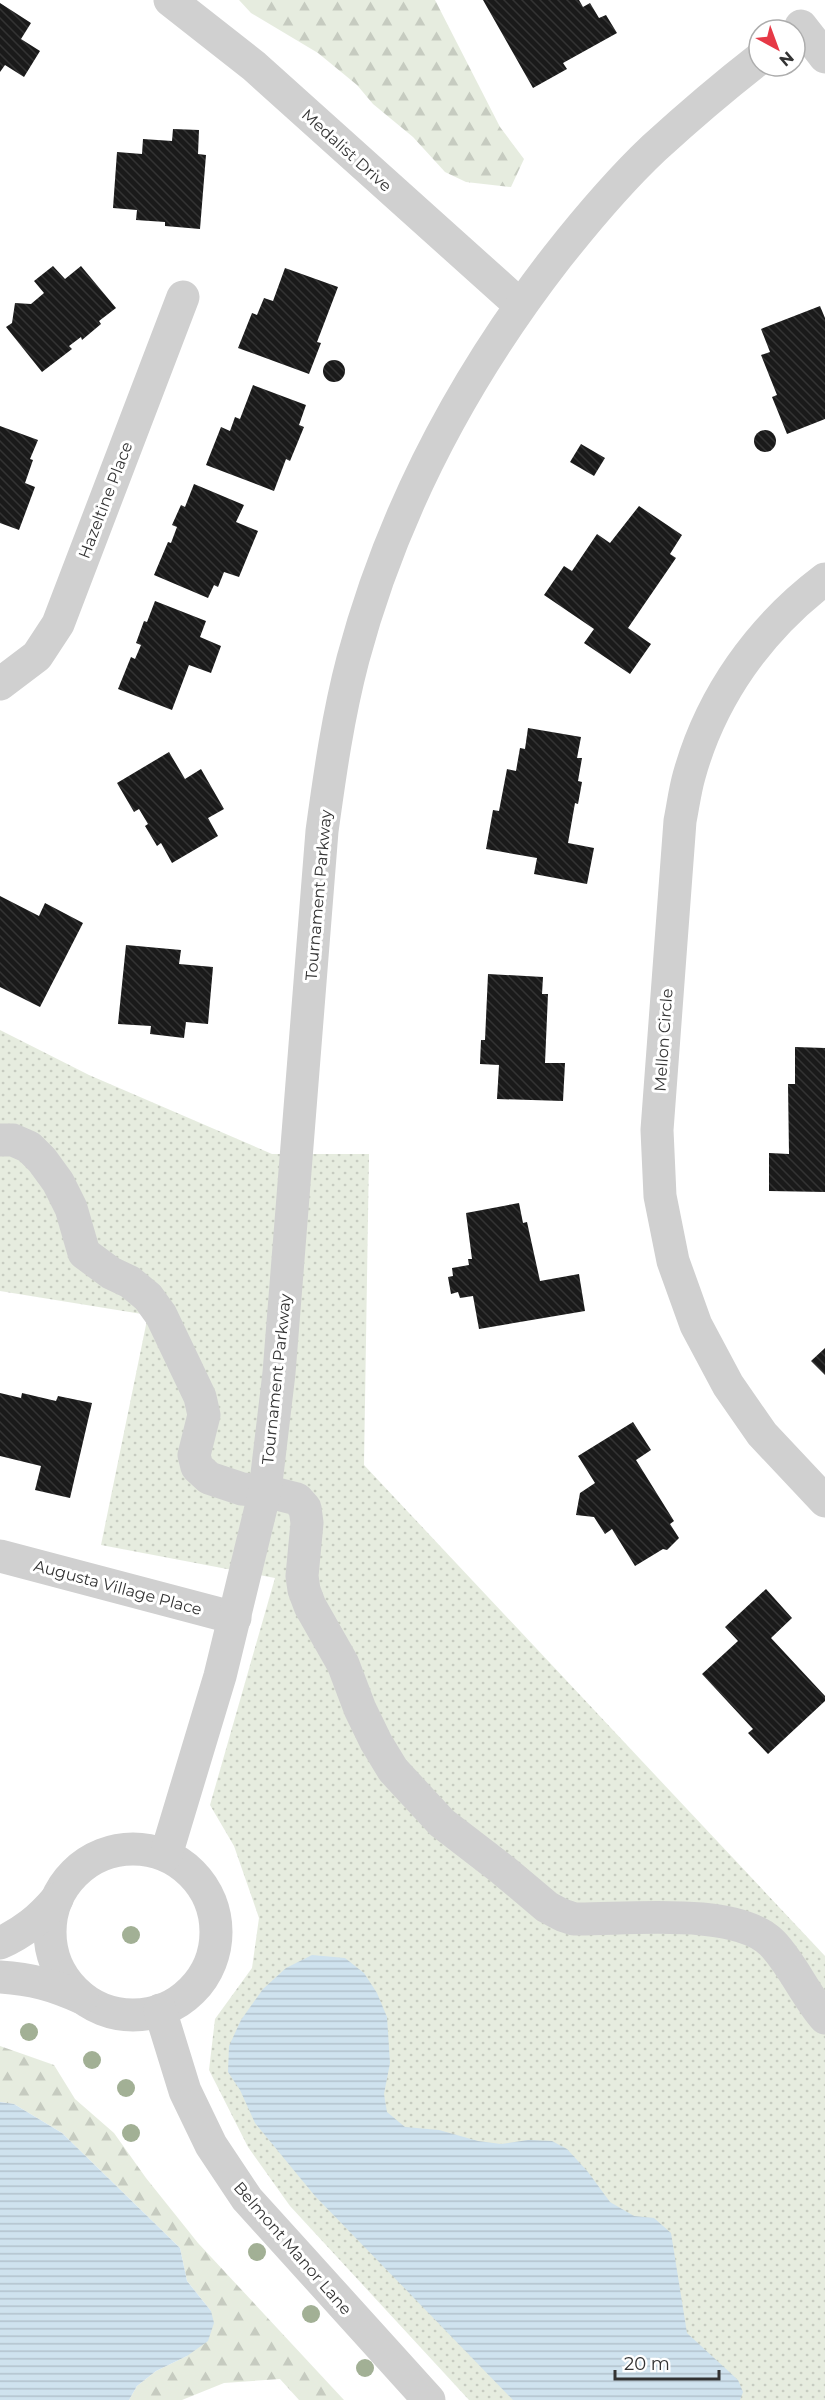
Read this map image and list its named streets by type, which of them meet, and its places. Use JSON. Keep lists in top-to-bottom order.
{
  "streets": {
    "street": [
      "Medalist Drive",
      "Hazeltine Place",
      "Tournament Parkway",
      "Mellon Circle",
      "Augusta Village Place",
      "Belmont Manor Lane"
    ]
  },
  "crossings": [
    ["Medalist Drive", "Tournament Parkway"],
    ["Tournament Parkway", "Augusta Village Place"],
    ["Tournament Parkway", "Belmont Manor Lane"]
  ],
  "scale_bar": "20 m",
  "north": "bottom right"
}
